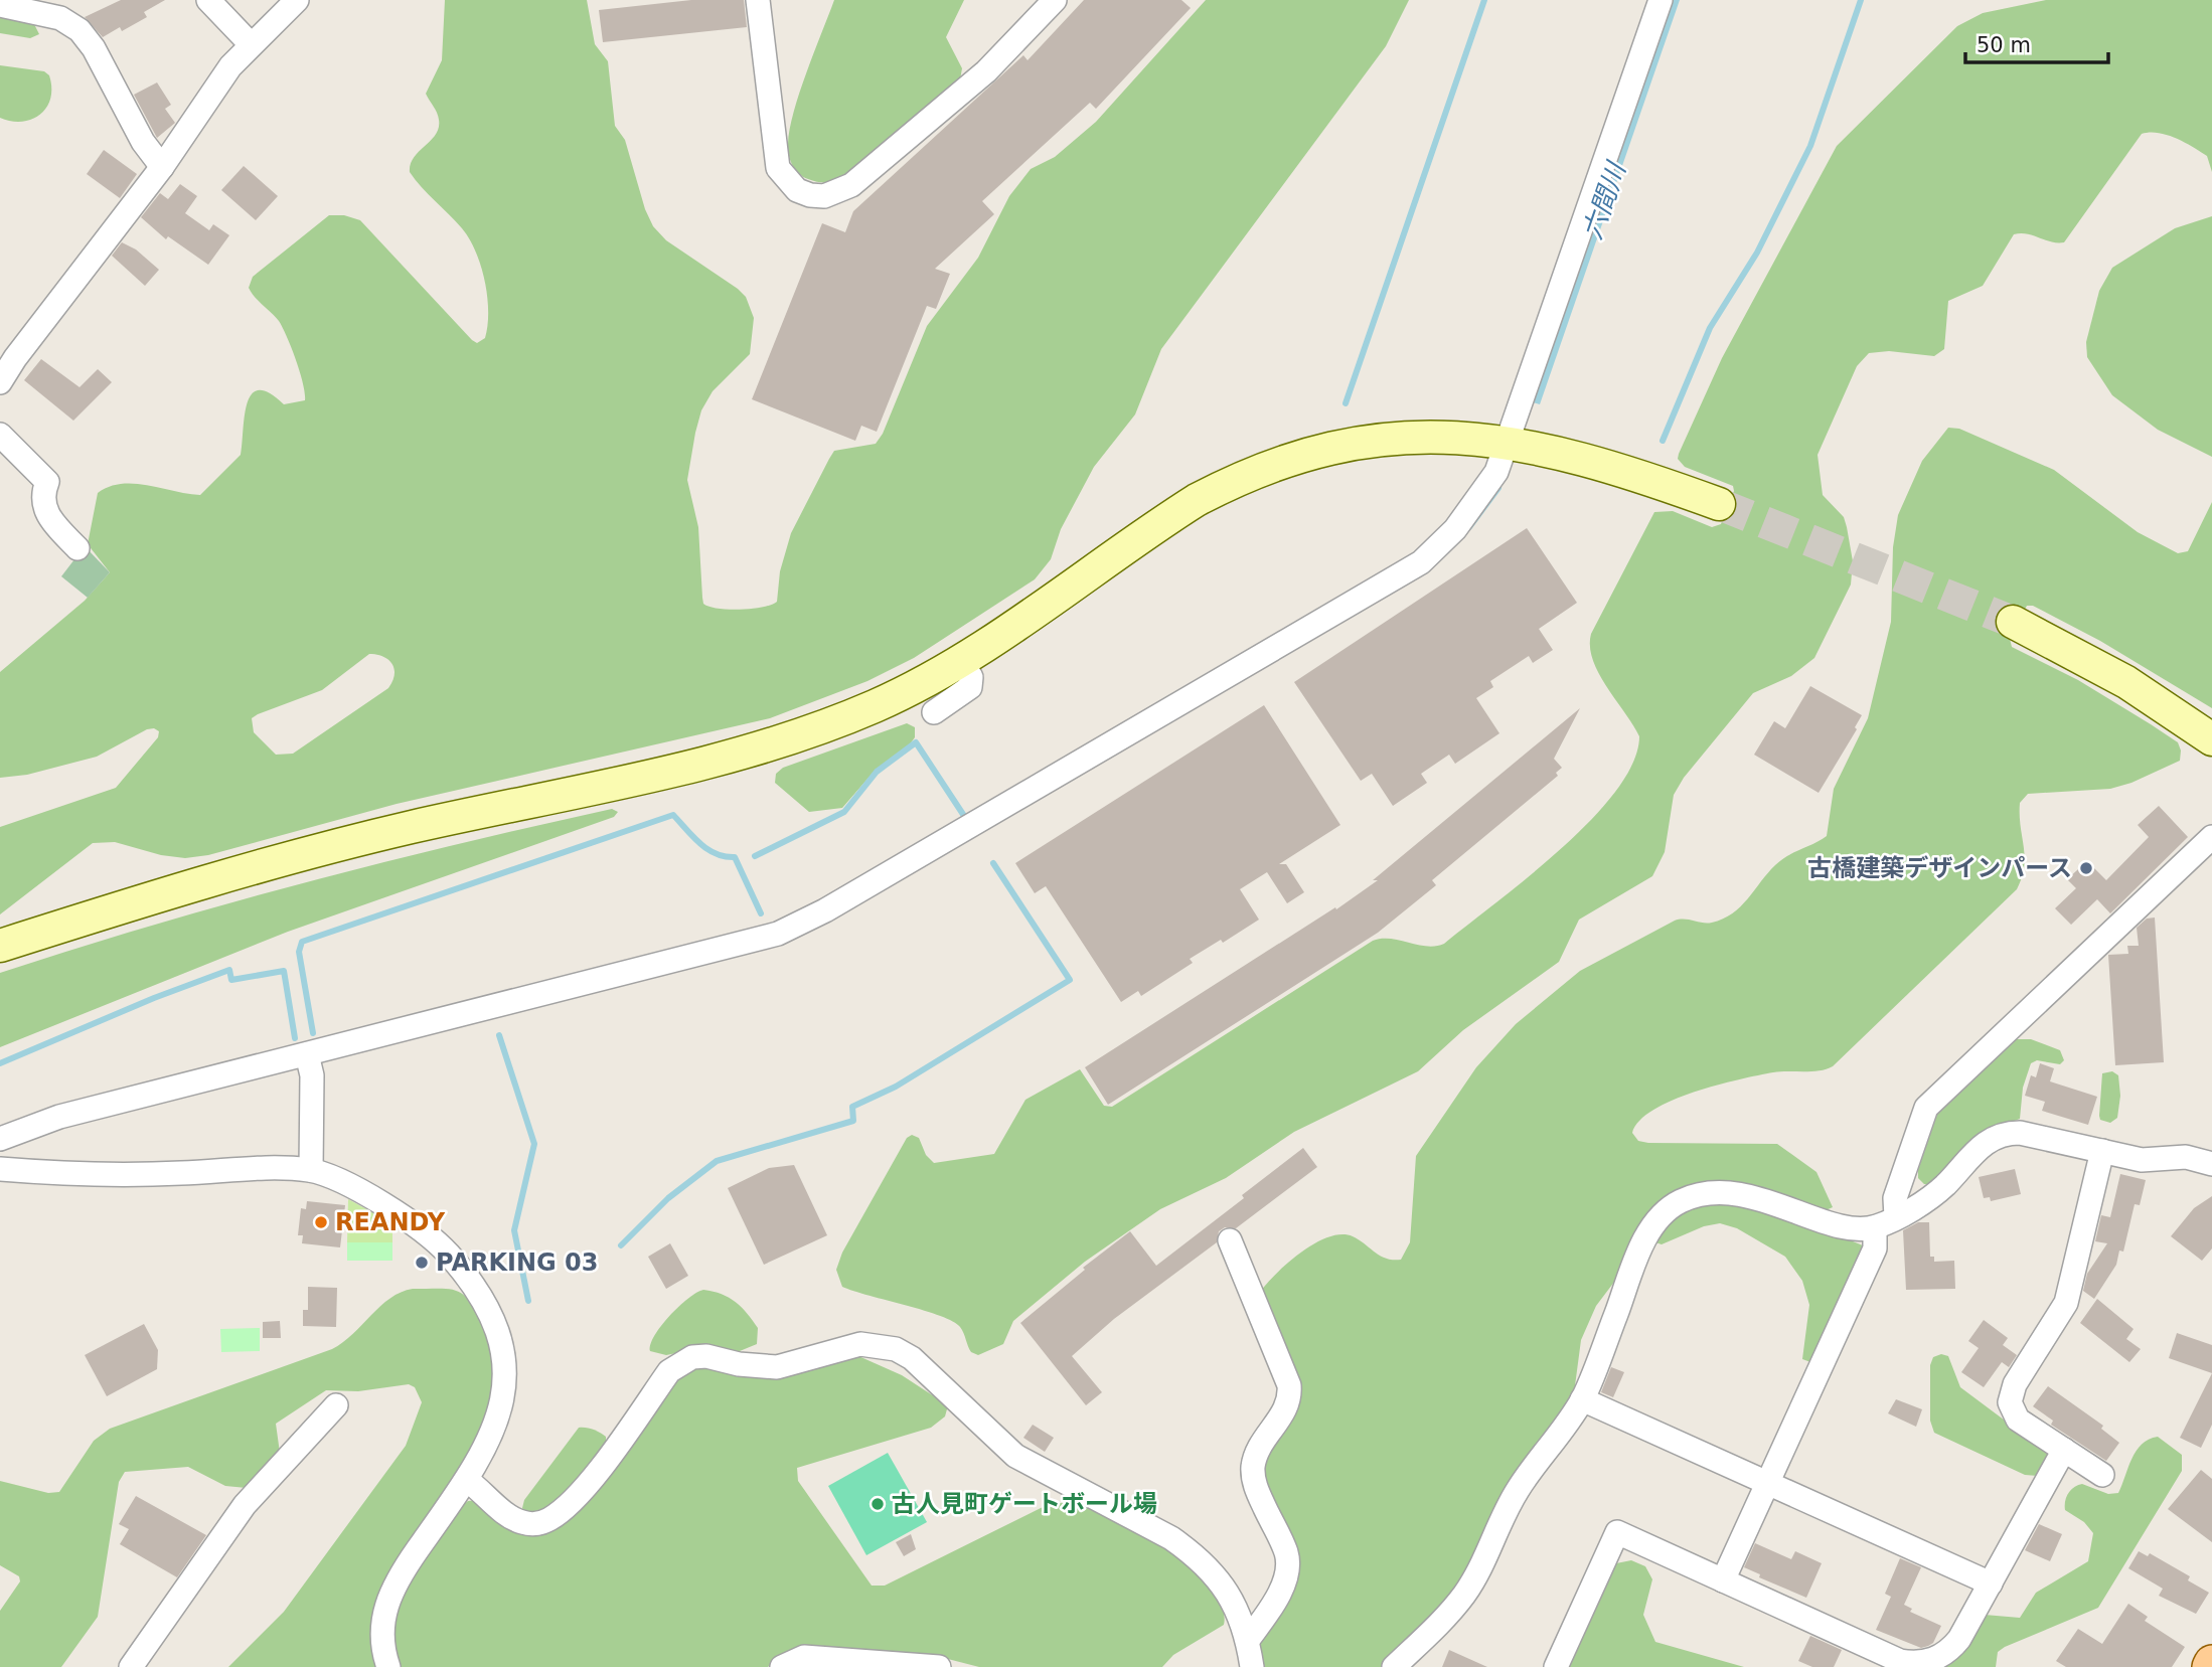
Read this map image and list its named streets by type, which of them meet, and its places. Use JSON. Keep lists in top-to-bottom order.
{
  "water": ["六間川"],
  "places": [
    "古橋建築デザインパース",
    "REANDY",
    "PARKING 03",
    "古人見町ゲートボール場"
  ],
  "scale_bar": "50 m"
}
